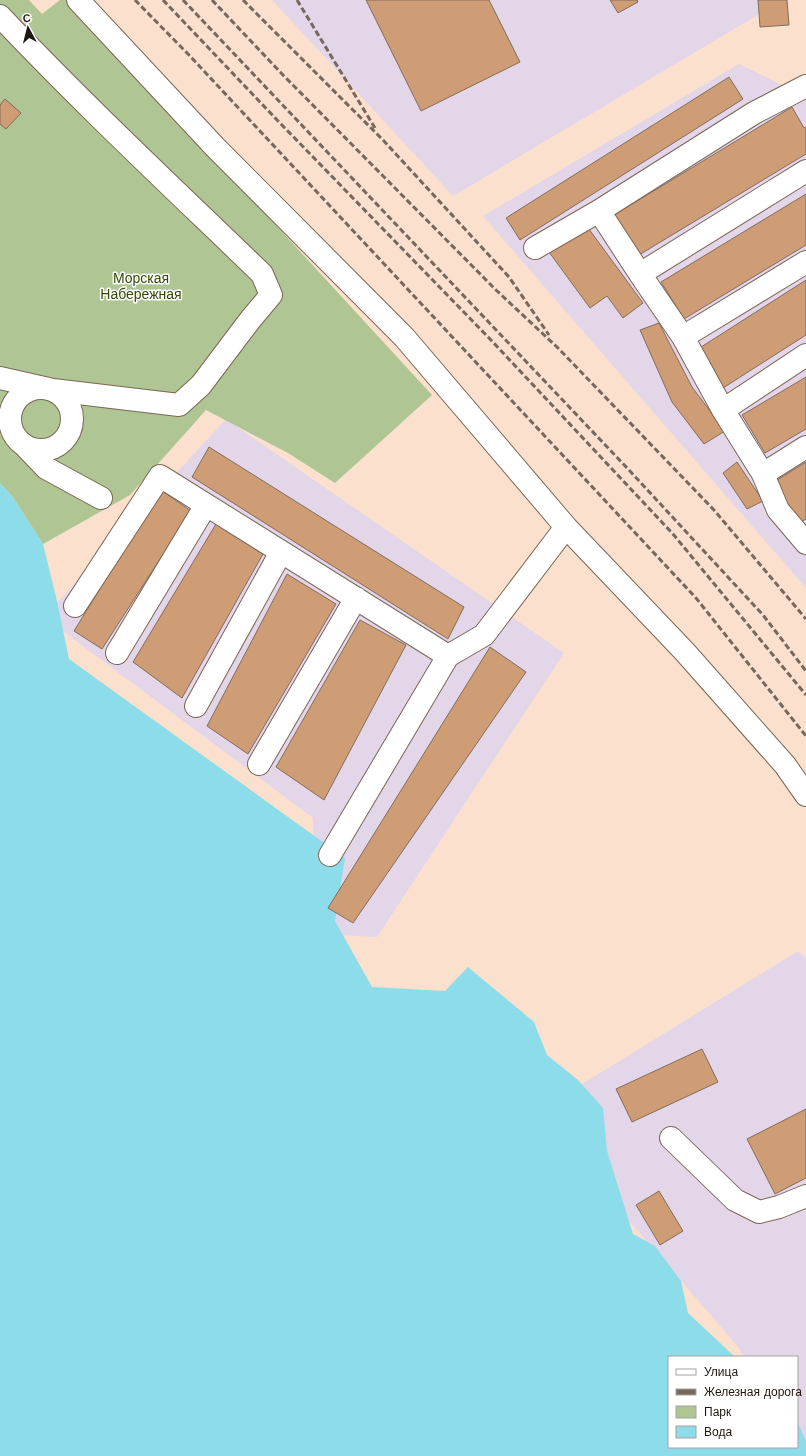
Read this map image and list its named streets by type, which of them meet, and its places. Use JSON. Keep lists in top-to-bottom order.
{
  "parks": ["Морская Набережная"],
  "legend": [
    "Улица",
    "Железная дорога",
    "Парк",
    "Вода"
  ],
  "north": "top"
}
